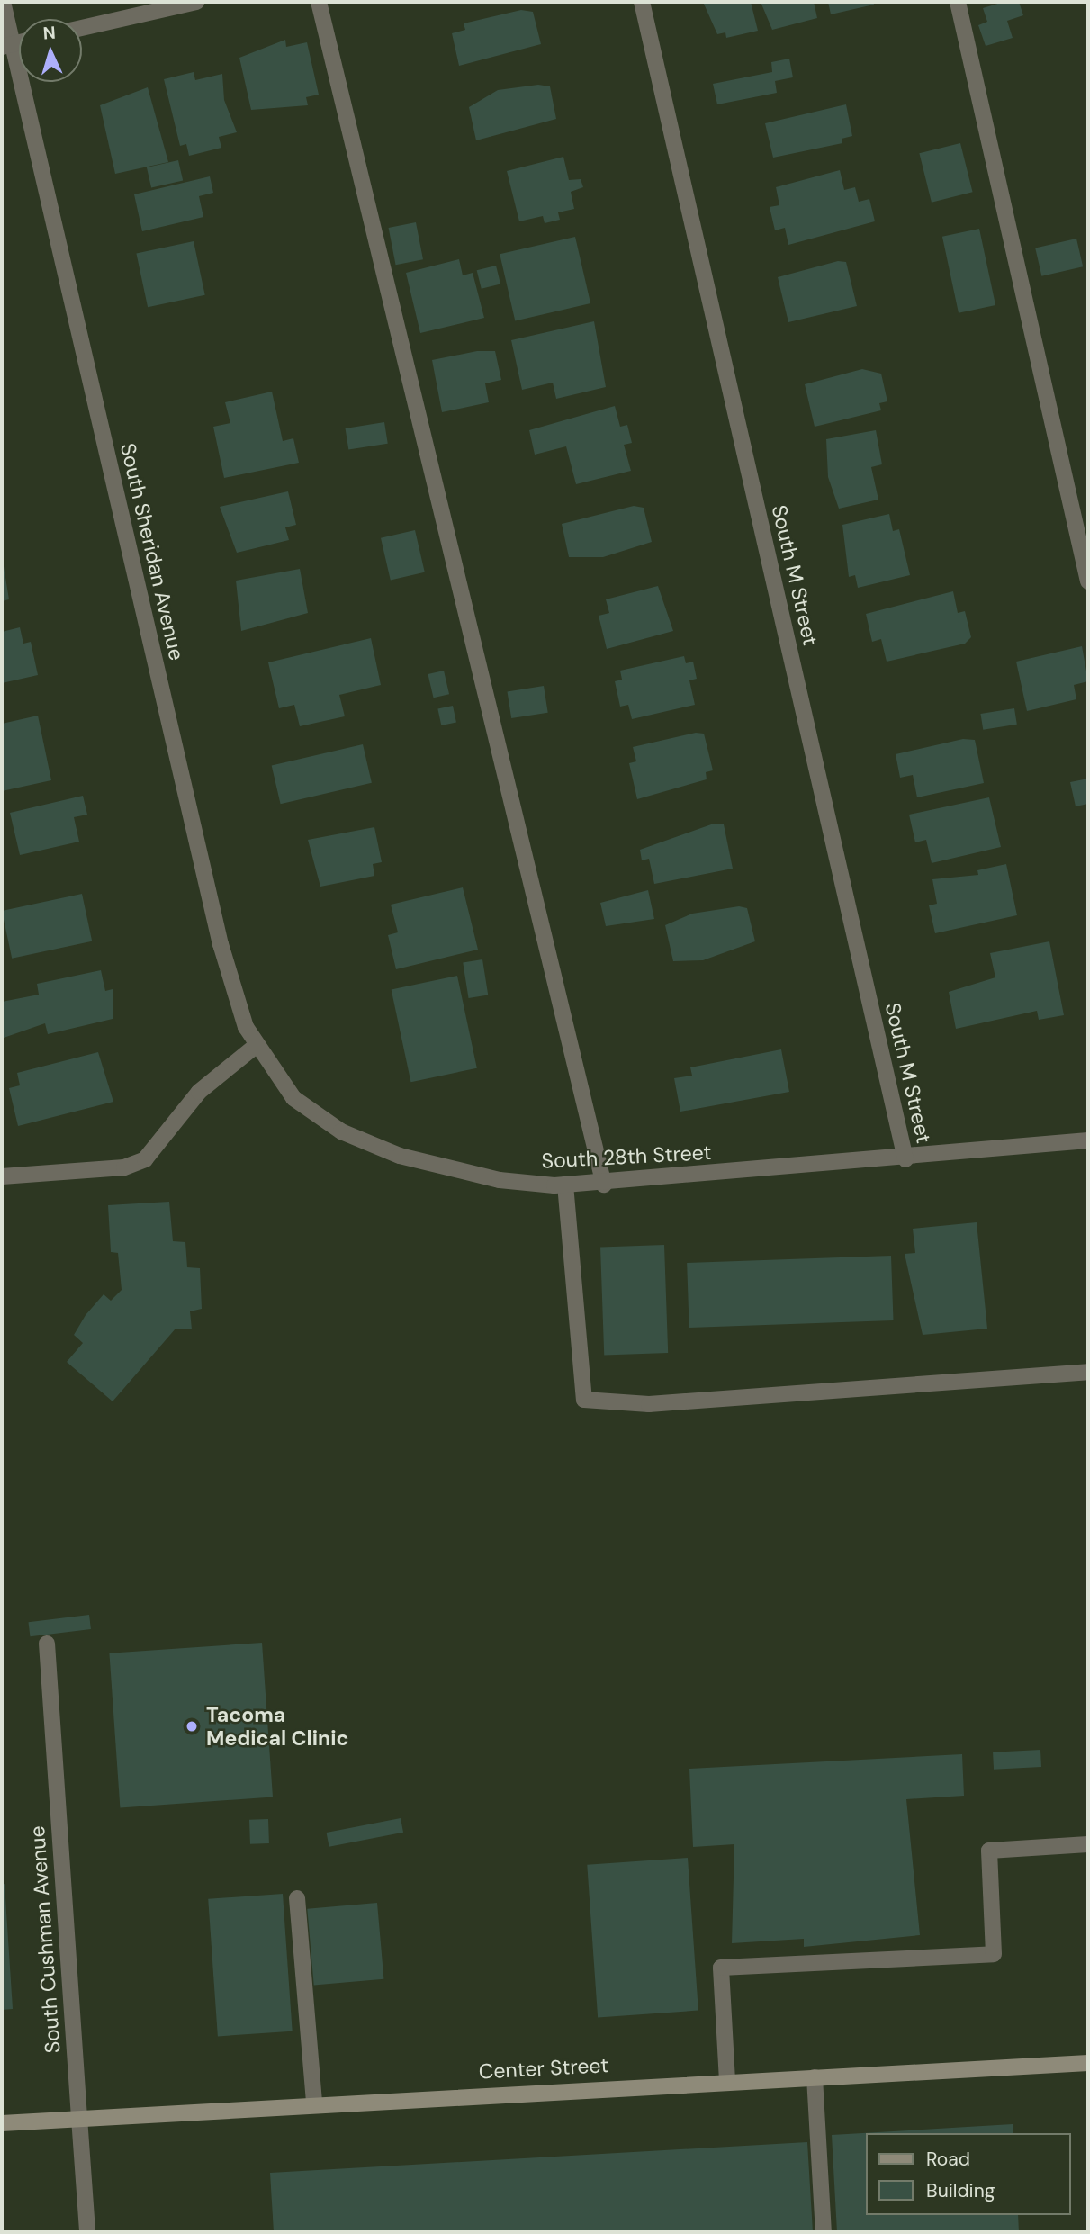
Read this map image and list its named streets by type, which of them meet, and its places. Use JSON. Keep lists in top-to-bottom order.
{
  "streets": {
    "main road": ["Center Street"],
    "street": [
      "South Sheridan Avenue",
      "South M Street",
      "South 28th Street",
      "South Cushman Avenue"
    ]
  },
  "crossings": [
    ["South Sheridan Avenue", "South 28th Street"],
    ["South M Street", "South 28th Street"],
    ["South Cushman Avenue", "Center Street"]
  ],
  "places": ["Tacoma Medical Clinic"],
  "legend": ["Road", "Building"],
  "north": "top"
}
